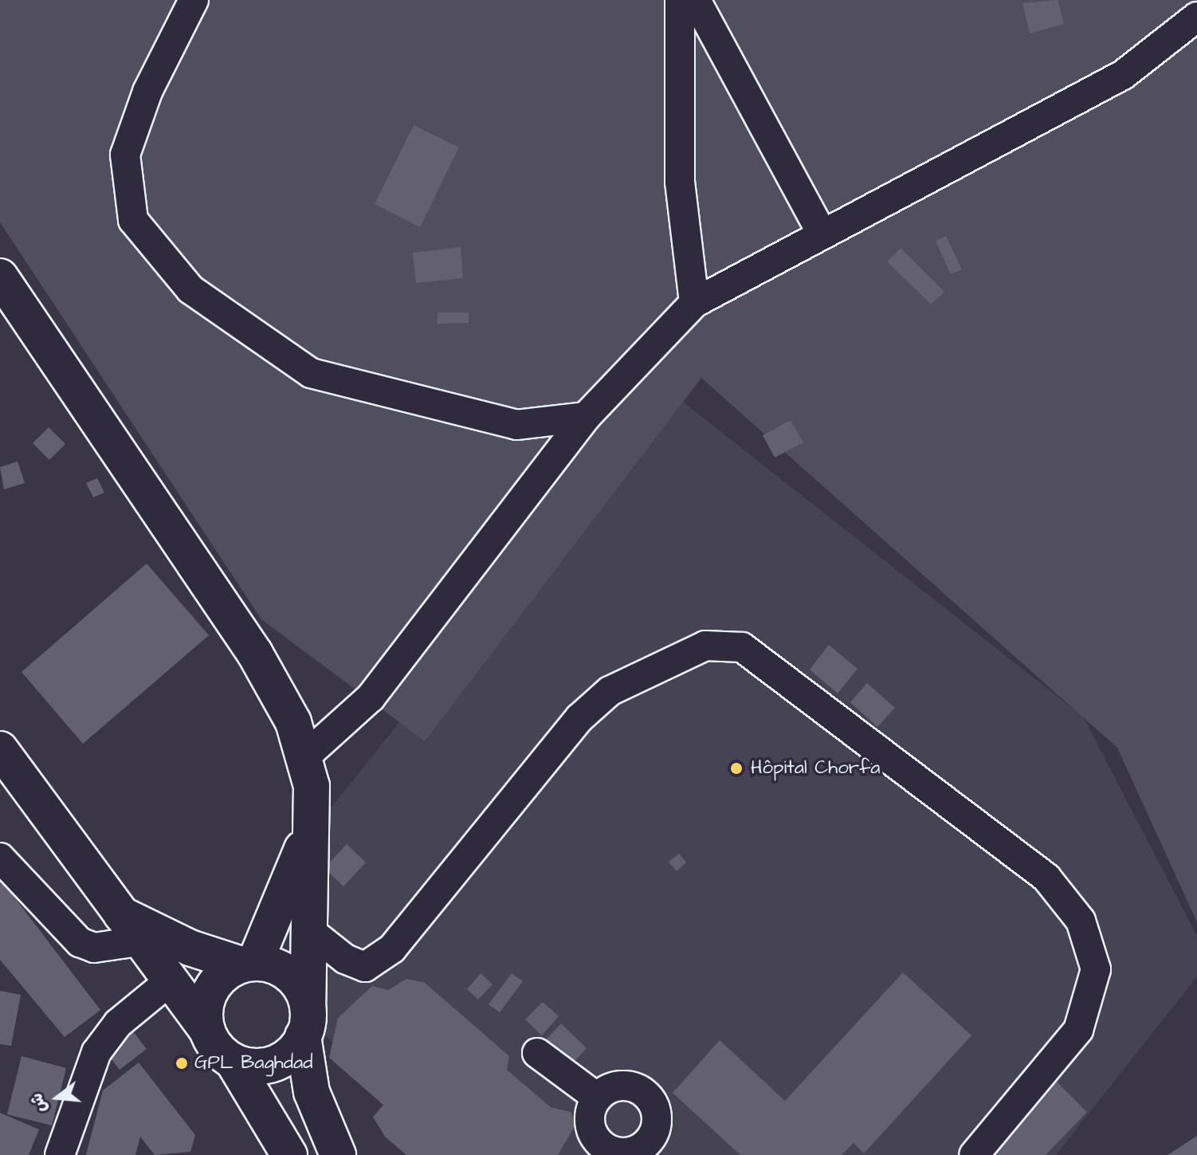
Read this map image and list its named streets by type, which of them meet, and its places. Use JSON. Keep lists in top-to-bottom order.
{
  "places": ["Hôpital Chorfa", "GPL Baghdad"],
  "north": "left"
}
